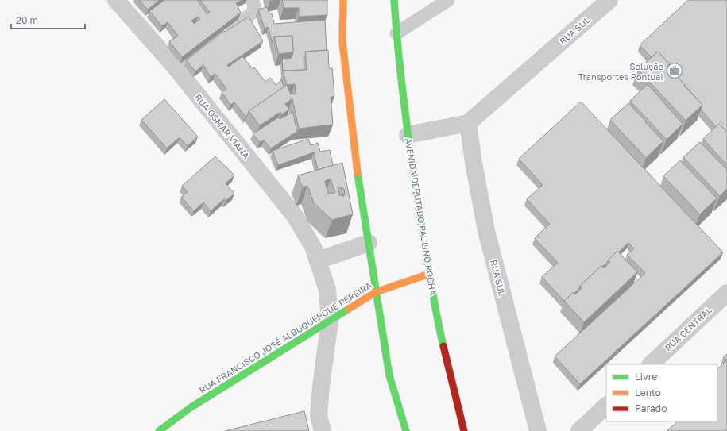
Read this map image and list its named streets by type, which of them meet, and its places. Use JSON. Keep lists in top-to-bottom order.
{
  "streets": {
    "main road": ["AVENIDA DEPUTADO PAULINO ROCHA", "RUA FRANCISCO JOSÉ ALBUQUERQUE PEREIRA"],
    "street": ["RUA SUL", "RUA OSMAR VIANA", "RUA CENTRAL"]
  },
  "crossings": [
    ["RUA SUL", "AVENIDA DEPUTADO PAULINO ROCHA"],
    ["RUA OSMAR VIANA", "RUA FRANCISCO JOSÉ ALBUQUERQUE PEREIRA"],
    ["AVENIDA DEPUTADO PAULINO ROCHA", "RUA FRANCISCO JOSÉ ALBUQUERQUE PEREIRA"]
  ],
  "places": {
    "office": ["Solução Transportes Pontual"]
  },
  "legend": ["Livre", "Lento", "Parado"],
  "scale_bar": "20 m"
}
